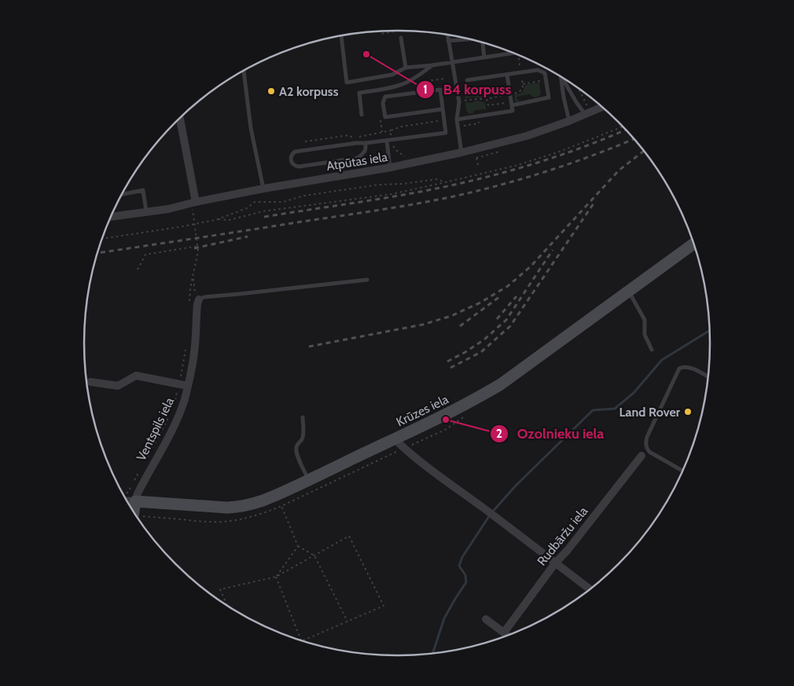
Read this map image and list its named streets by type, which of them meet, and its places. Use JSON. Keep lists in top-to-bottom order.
{
  "streets": {
    "street": [
      "Atpūtas iela",
      "Krūzes iela",
      "Ventspils iela",
      "Rudbāržu iela"
    ]
  },
  "crossings": [
    ["Krūzes iela", "Ventspils iela"]
  ],
  "places": [
    "B4 korpuss",
    "A2 korpuss",
    "Land Rover",
    "Ozolnieku iela"
  ]
}
